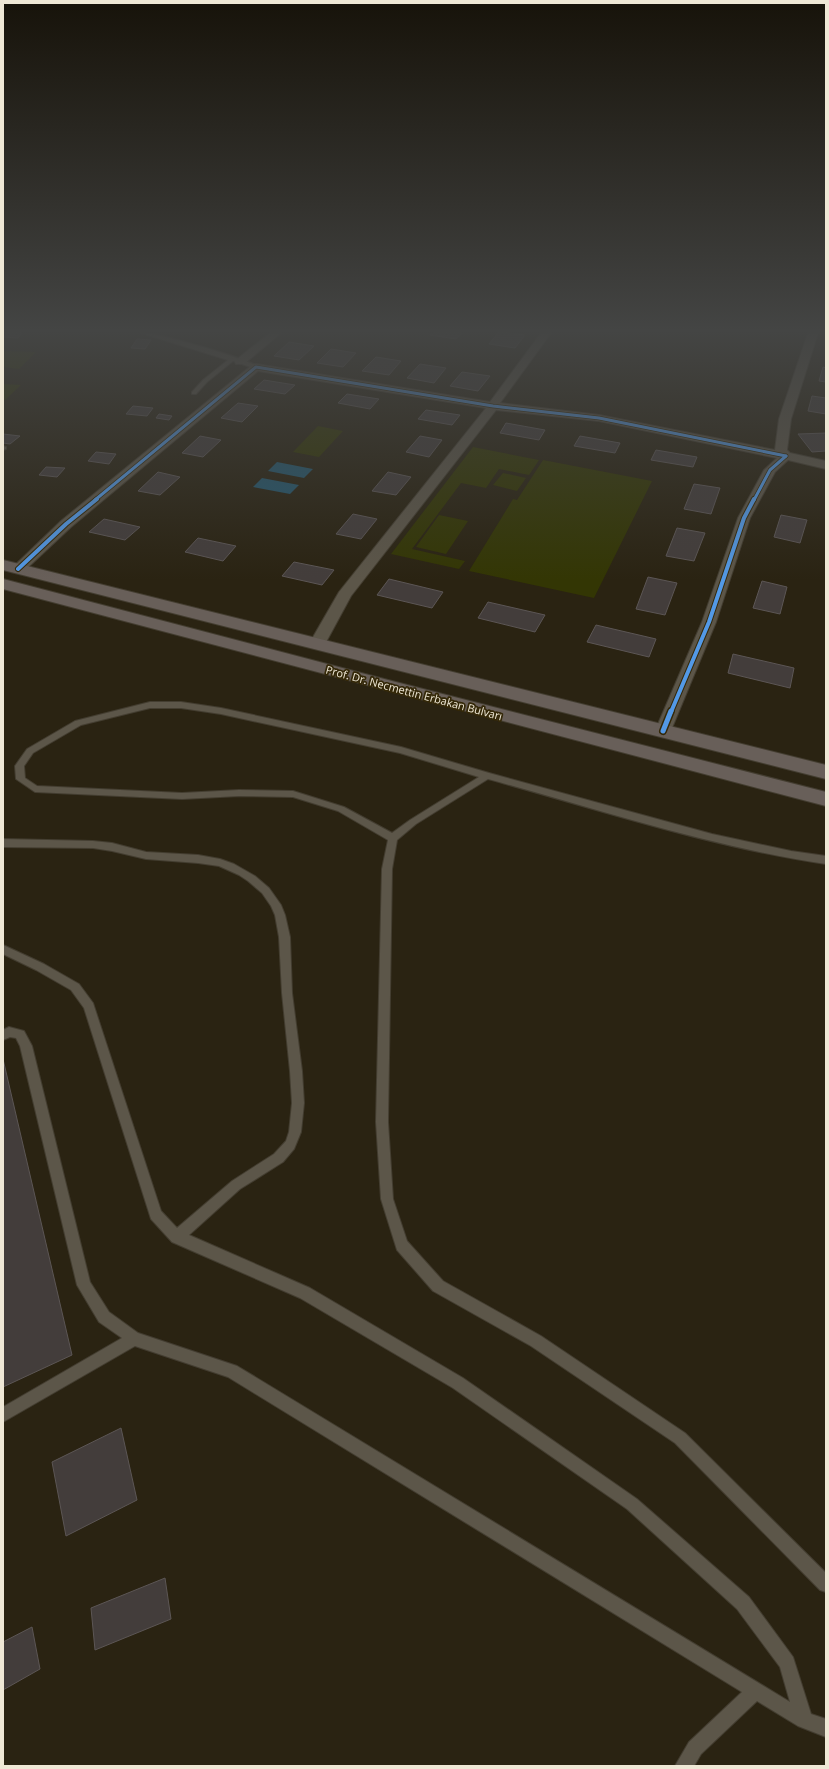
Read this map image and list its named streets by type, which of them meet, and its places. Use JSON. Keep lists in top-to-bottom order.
{
  "streets": {
    "main road": ["Prof. Dr. Necmettin Erbakan Bulvarı"]
  }
}
